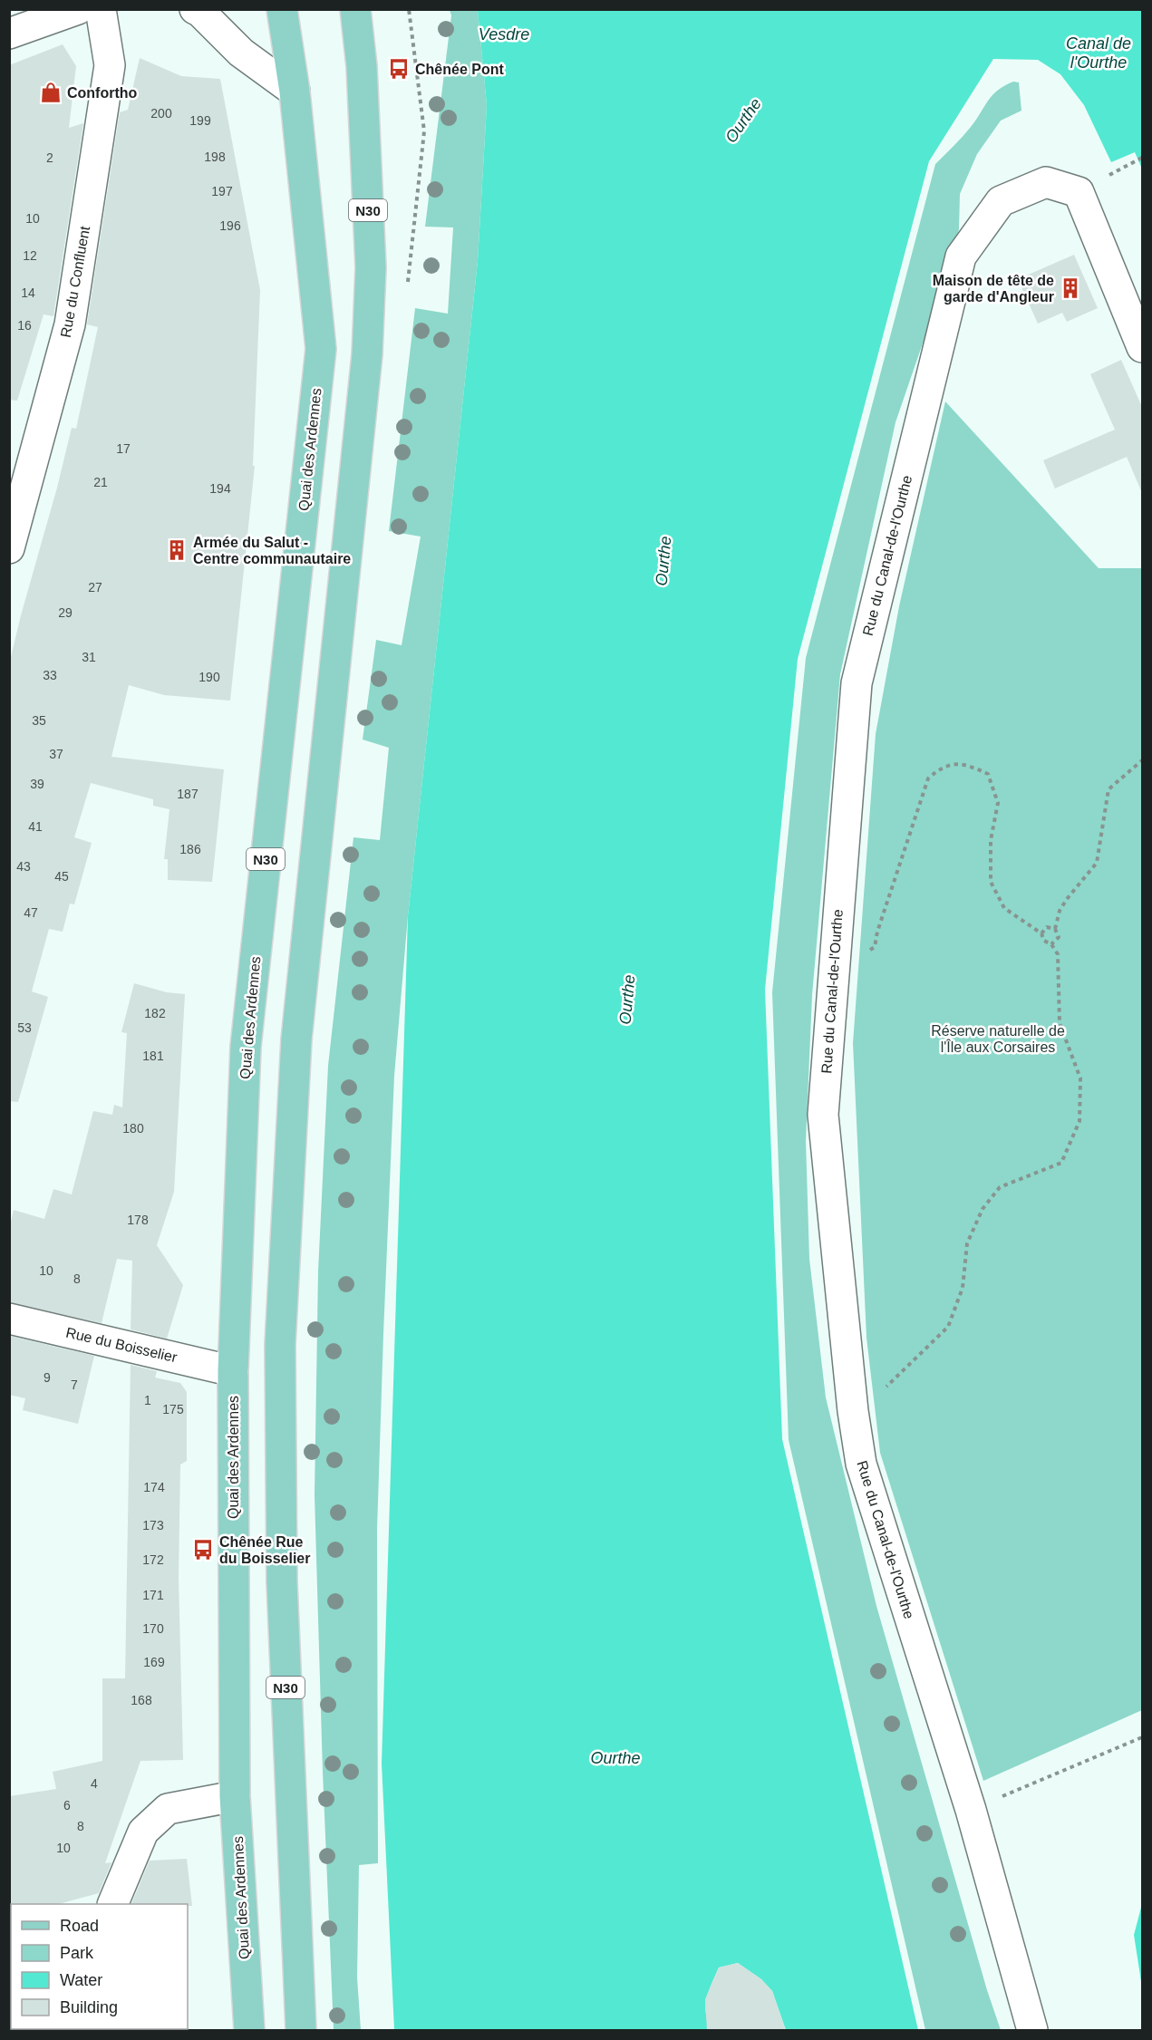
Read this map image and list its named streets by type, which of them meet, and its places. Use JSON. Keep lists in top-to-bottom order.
{
  "streets": {
    "main road": ["N30", "Quai des Ardennes"],
    "street": ["Rue du Confluent", "Rue du Canal-de-l'Ourthe", "Rue du Boisselier"]
  },
  "crossings": [
    ["Quai des Ardennes", "Rue du Boisselier"]
  ],
  "water": ["Vesdre", "Canal de l'Ourthe", "Ourthe"],
  "parks": ["Réserve naturelle de l'Île aux Corsaires"],
  "places": {
    "bus stop": ["Chênée Pont", "Chênée Rue du Boisselier"],
    "shop": ["Confortho"],
    "building": ["Maison de tête de garde d'Angleur", "Armée du Salut - Centre communautaire"]
  },
  "house_numbers": [
    "200",
    "199",
    "198",
    "2",
    "197",
    "10",
    "196",
    "12",
    "14",
    "16",
    "17",
    "21",
    "194",
    "27",
    "29",
    "31",
    "33",
    "190",
    "35",
    "37",
    "39",
    "187",
    "41",
    "186",
    "43",
    "45",
    "47",
    "182",
    "53",
    "181",
    "180",
    "178",
    "10",
    "8",
    "9",
    "7",
    "1",
    "175",
    "174",
    "173",
    "172",
    "171",
    "170",
    "169",
    "168",
    "4",
    "6",
    "8",
    "10"
  ],
  "legend": [
    "Road",
    "Park",
    "Water",
    "Building"
  ]
}
